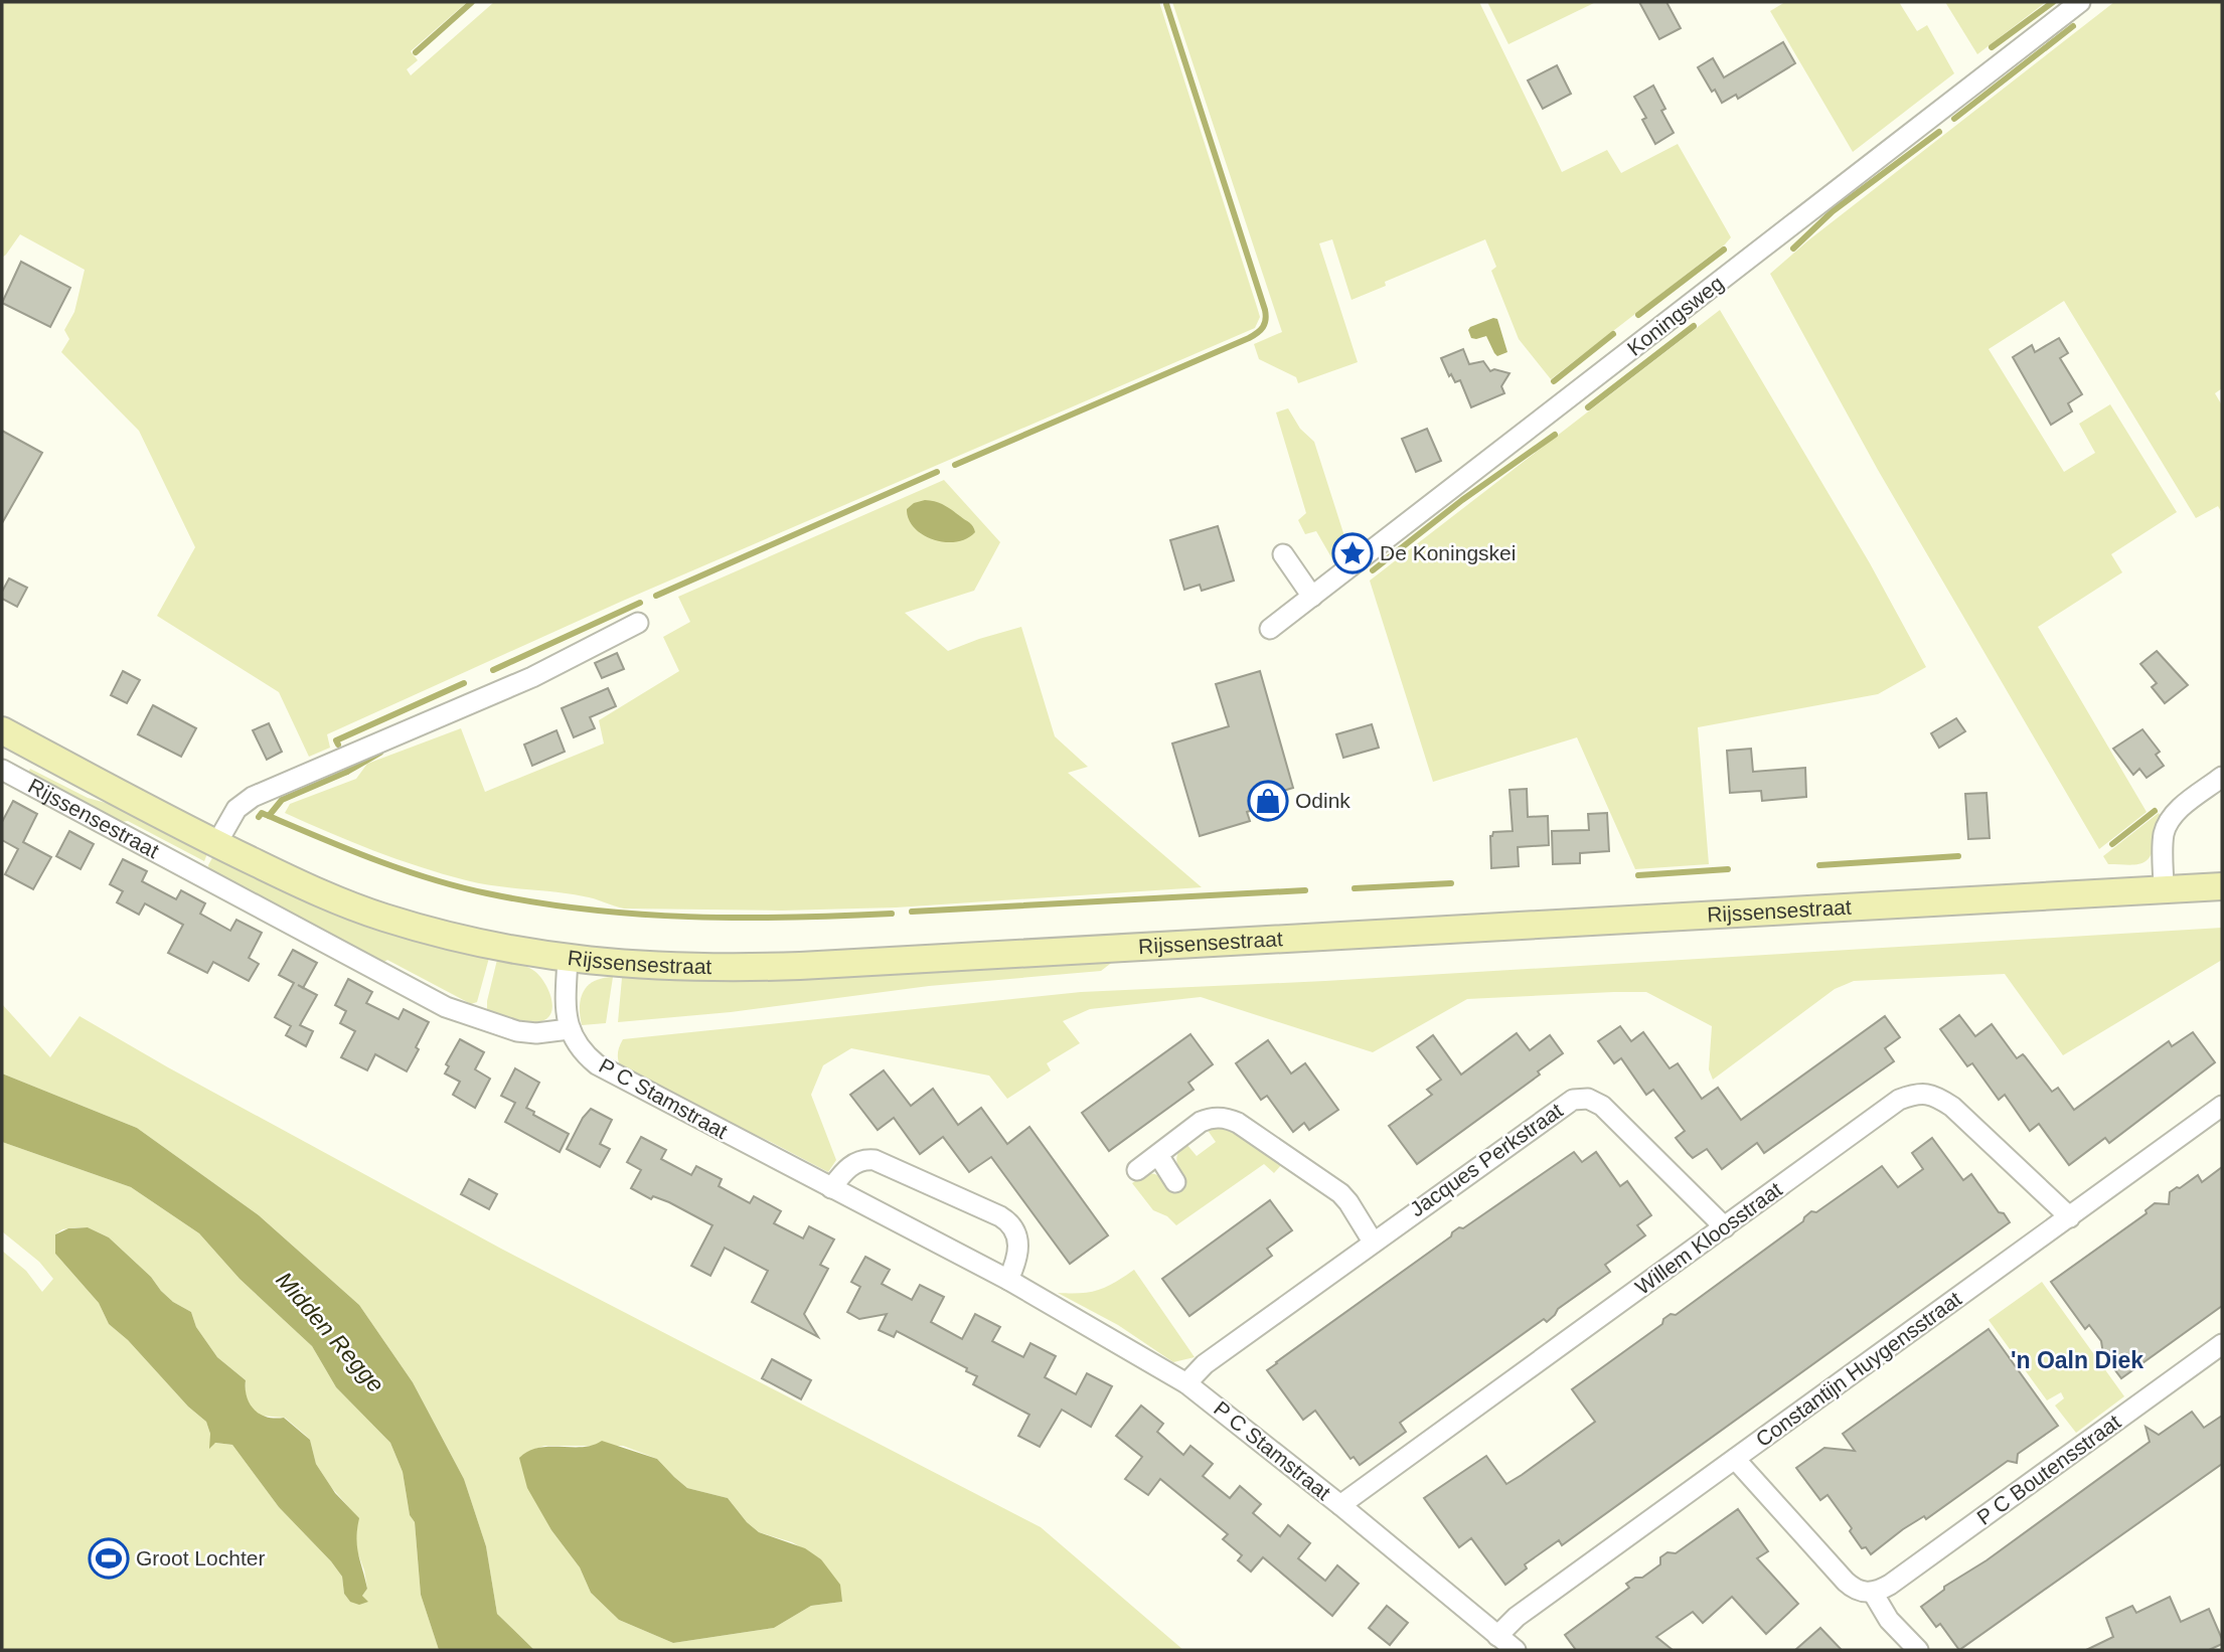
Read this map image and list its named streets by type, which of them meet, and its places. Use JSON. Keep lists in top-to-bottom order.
{
  "streets": {
    "main road": ["Rijssensestraat"],
    "street": [
      "Koningsweg",
      "P C Stamstraat",
      "Jacques Perkstraat",
      "Willem Kloosstraat",
      "Constantijn Huygensstraat",
      "P C Boutensstraat"
    ]
  },
  "crossings": [
    ["Rijssensestraat", "P C Stamstraat"],
    ["P C Stamstraat", "Jacques Perkstraat"],
    ["P C Stamstraat", "Willem Kloosstraat"],
    ["P C Stamstraat", "Constantijn Huygensstraat"],
    ["Jacques Perkstraat", "Willem Kloosstraat"],
    ["Willem Kloosstraat", "Constantijn Huygensstraat"]
  ],
  "districts": ["'n Oaln Diek"],
  "water": ["Midden Regge"],
  "places": {
    "place": ["De Koningskei"],
    "shop": ["Odink"],
    "sports": ["Groot Lochter"]
  }
}
